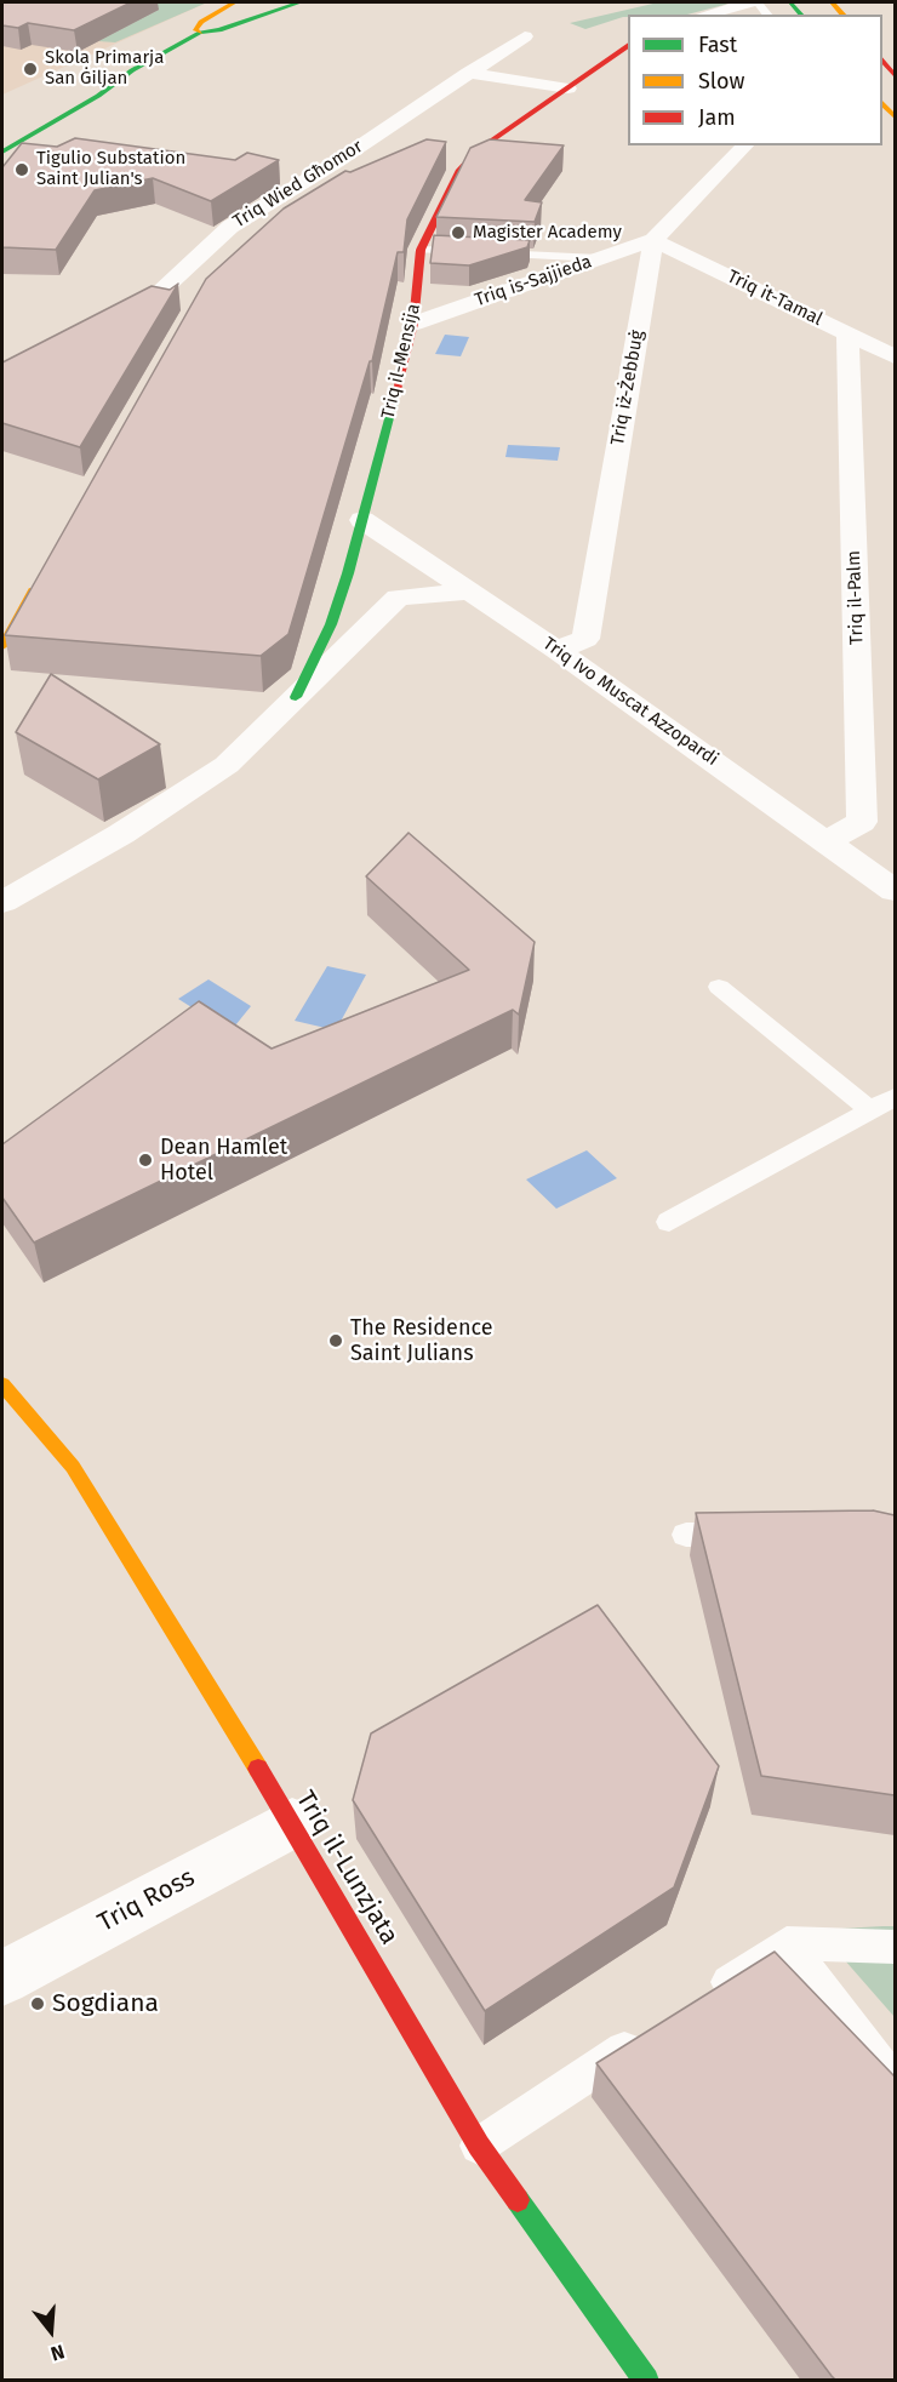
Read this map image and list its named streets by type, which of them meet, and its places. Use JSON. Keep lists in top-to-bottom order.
{
  "streets": {
    "main road": ["Triq il-Mensija", "Triq il-Lunzjata"],
    "street": [
      "Triq Wied Għomor",
      "Triq is-Sajjieda",
      "Triq it-Tamal",
      "Triq iż-Żebbuġ",
      "Triq il-Palm",
      "Triq Ivo Muscat Azzopardi",
      "Triq Ross"
    ]
  },
  "crossings": [
    ["Triq is-Sajjieda", "Triq it-Tamal"],
    ["Triq is-Sajjieda", "Triq il-Mensija"],
    ["Triq is-Sajjieda", "Triq iż-Żebbuġ"],
    ["Triq it-Tamal", "Triq iż-Żebbuġ"],
    ["Triq it-Tamal", "Triq il-Palm"],
    ["Triq il-Mensija", "Triq Ivo Muscat Azzopardi"],
    ["Triq iż-Żebbuġ", "Triq Ivo Muscat Azzopardi"],
    ["Triq il-Palm", "Triq Ivo Muscat Azzopardi"],
    ["Triq il-Lunzjata", "Triq Ross"]
  ],
  "places": [
    "Skola Primarja San Ġiljan",
    "Tigulio Substation Saint Julian's",
    "Magister Academy",
    "Dean Hamlet Hotel",
    "The Residence Saint Julians",
    "Sogdiana"
  ],
  "legend": ["Fast", "Slow", "Jam"],
  "north": "bottom"
}
